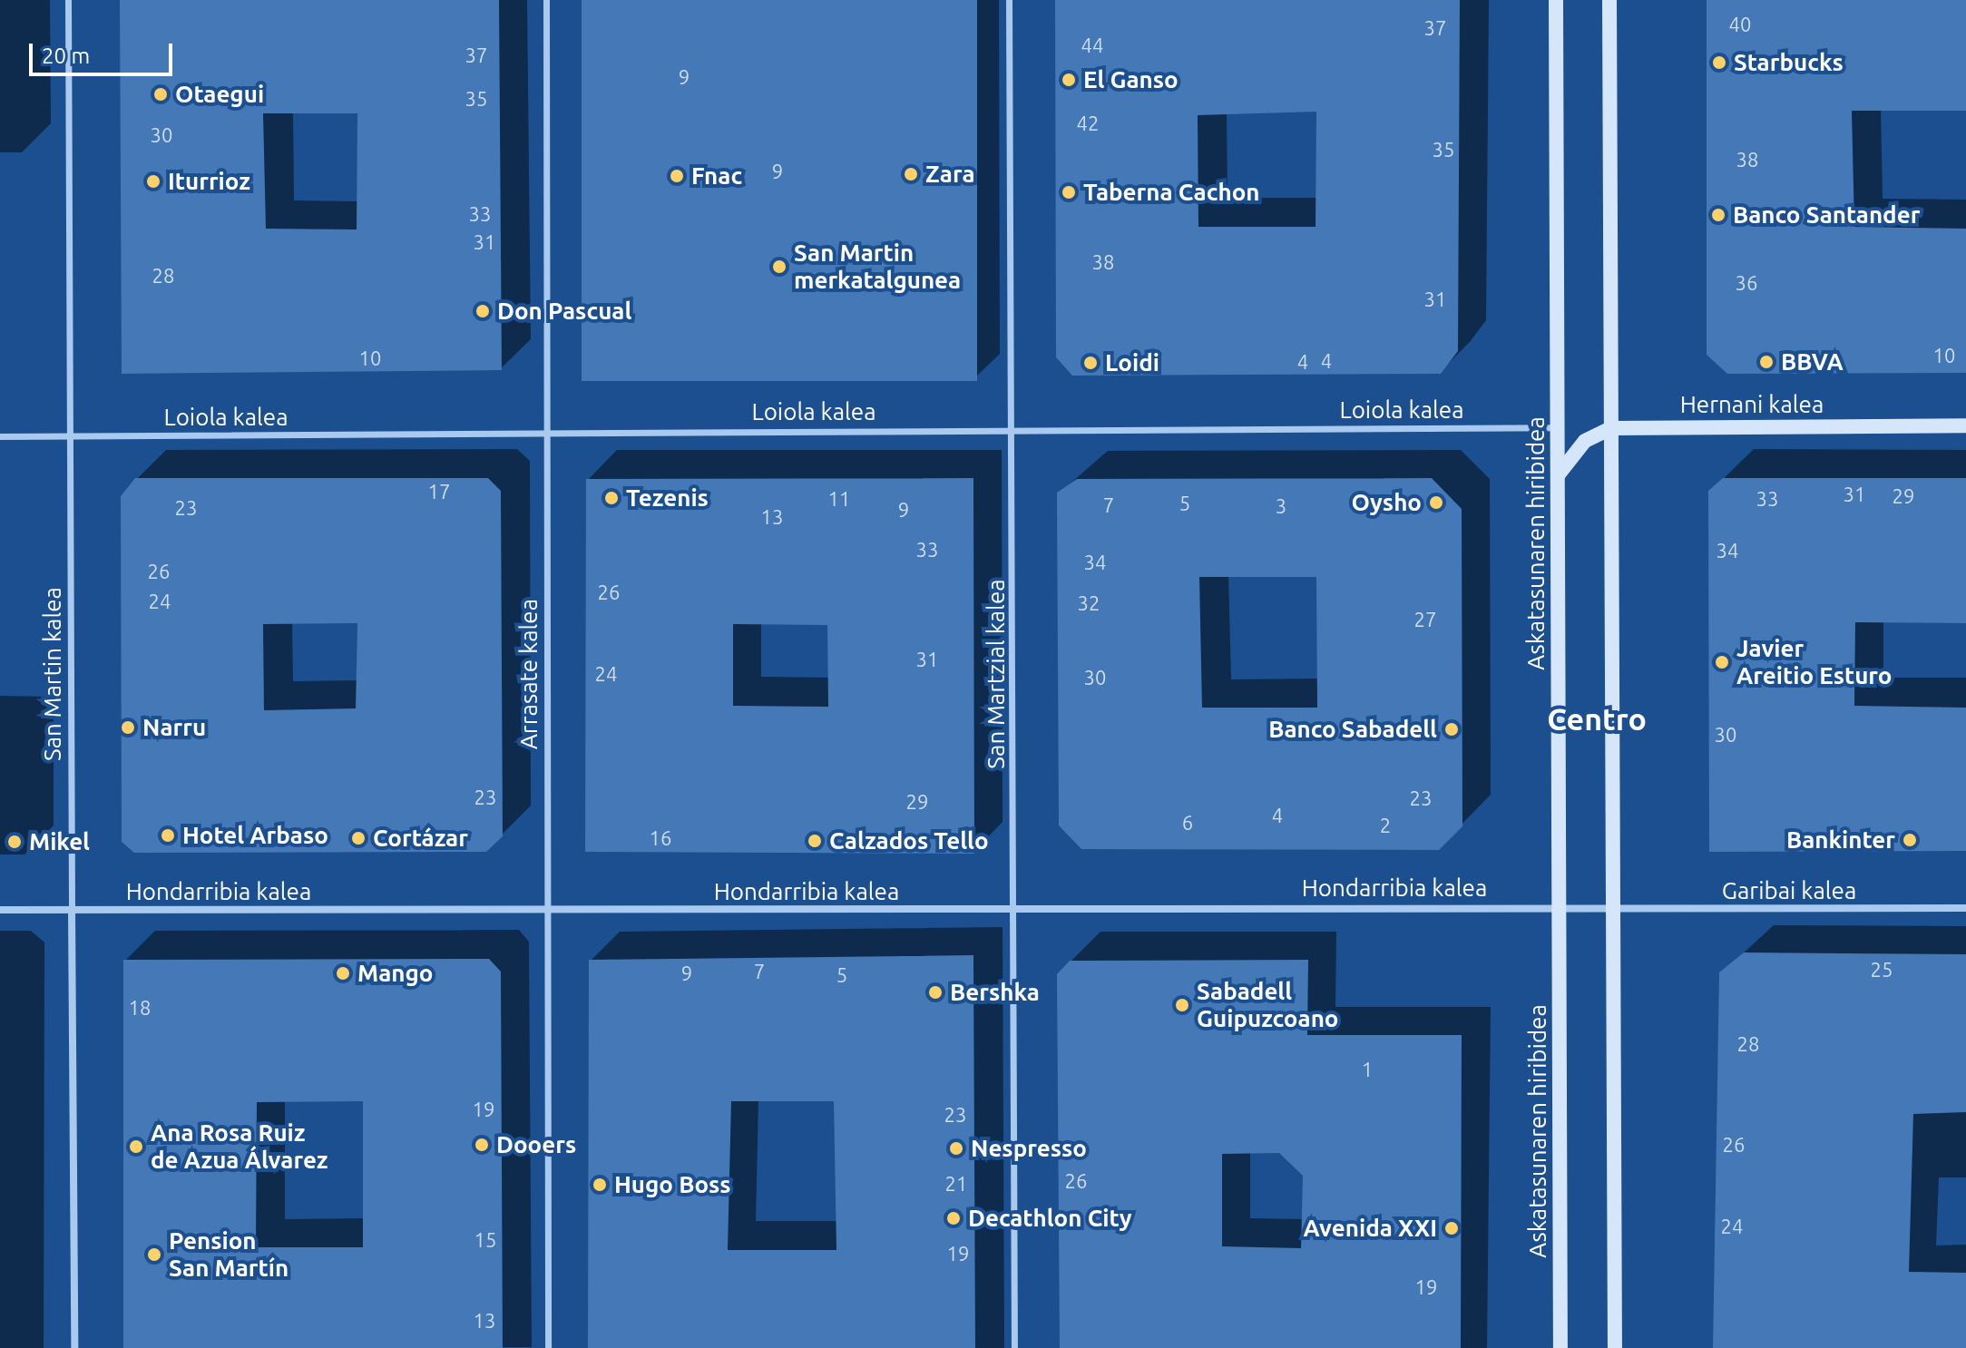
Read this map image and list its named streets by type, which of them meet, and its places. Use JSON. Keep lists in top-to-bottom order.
{
  "streets": {
    "main road": ["Hernani kalea", "Askatasunaren hiribidea"],
    "street": [
      "Loiola kalea",
      "San Martin kalea",
      "Arrasate kalea",
      "San Martzial kalea",
      "Hondarribia kalea",
      "Garibai kalea"
    ]
  },
  "crossings": [
    ["Loiola kalea", "Askatasunaren hiribidea"],
    ["Loiola kalea", "San Martin kalea"],
    ["Loiola kalea", "Arrasate kalea"],
    ["Loiola kalea", "San Martzial kalea"],
    ["Askatasunaren hiribidea", "Hondarribia kalea"],
    ["San Martin kalea", "Hondarribia kalea"],
    ["Arrasate kalea", "Hondarribia kalea"],
    ["San Martzial kalea", "Hondarribia kalea"],
    ["Hondarribia kalea", "Garibai kalea"]
  ],
  "districts": ["Centro"],
  "places": [
    "Starbucks",
    "El Ganso",
    "Otaegui",
    "Zara",
    "Fnac",
    "Iturrioz",
    "Taberna Cachon",
    "Banco Santander",
    "San Martin merkatalgunea",
    "Don Pascual",
    "BBVA",
    "Loidi",
    "Tezenis",
    "Oysho",
    "Javier Areitio Esturo",
    "Narru",
    "Banco Sabadell",
    "Hotel Arbaso",
    "Cortázar",
    "Bankinter",
    "Calzados Tello",
    "Mikel",
    "Mango",
    "Bershka",
    "Sabadell Guipuzcoano",
    "Dooers",
    "Ana Rosa Ruiz de Azua Álvarez",
    "Nespresso",
    "Hugo Boss",
    "Decathlon City",
    "Avenida XXI",
    "Pension San Martín"
  ],
  "house_numbers": [
    "40",
    "37",
    "44",
    "37",
    "9",
    "35",
    "42",
    "30",
    "35",
    "38",
    "9",
    "33",
    "31",
    "38",
    "28",
    "36",
    "31",
    "10",
    "10",
    "4",
    "4",
    "17",
    "31",
    "29",
    "11",
    "33",
    "5",
    "7",
    "3",
    "23",
    "9",
    "13",
    "33",
    "34",
    "34",
    "26",
    "26",
    "24",
    "32",
    "27",
    "31",
    "24",
    "30",
    "30",
    "23",
    "23",
    "29",
    "4",
    "6",
    "2",
    "16",
    "25",
    "7",
    "9",
    "5",
    "18",
    "28",
    "1",
    "19",
    "23",
    "26",
    "26",
    "21",
    "24",
    "15",
    "19",
    "19",
    "13"
  ],
  "scale_bar": "20 m"
}
